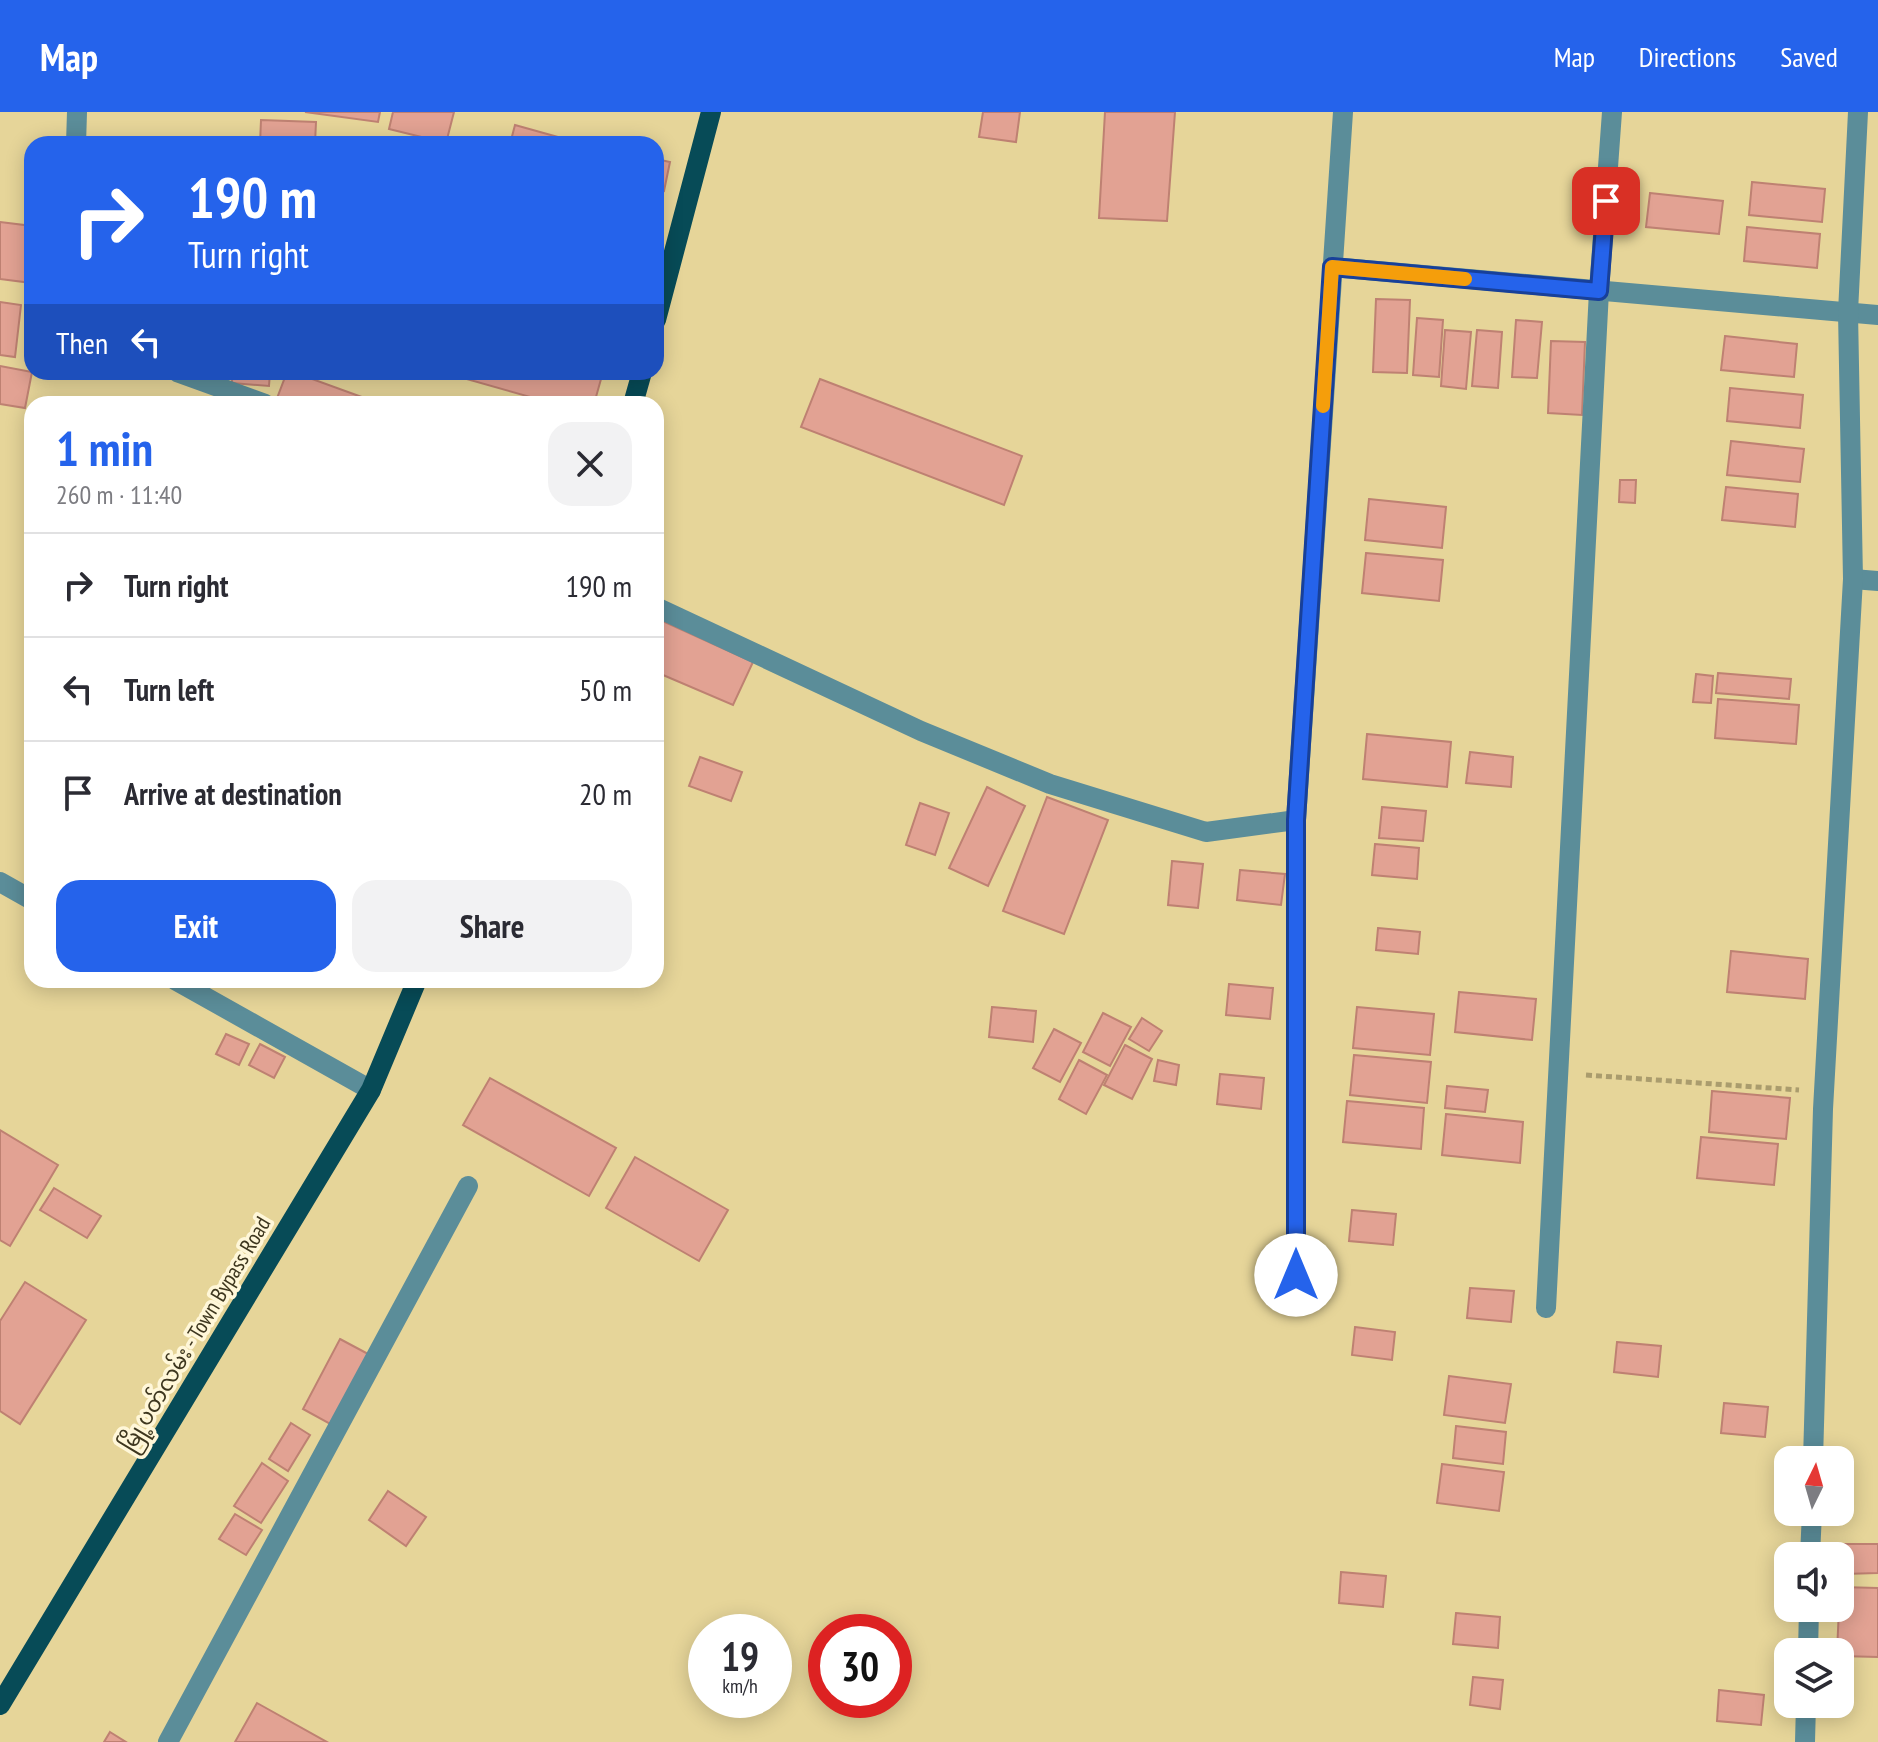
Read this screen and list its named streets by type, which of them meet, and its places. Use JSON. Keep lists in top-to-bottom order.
{
  "streets": {
    "main road": ["မြို့ပတ်လမ်း - Town Bypass Road"]
  },
  "north": "top",
  "page": {
    "header": "Map",
    "nav": ["Map", "Directions", "Saved"],
    "turn": ["190 m", "Turn right"],
    "then": "Then",
    "heading": ["1 min", "260 m · 11:40"],
    "list": [
      {
        "name": "Turn right",
        "value": "190 m"
      },
      {
        "name": "Turn left",
        "value": "50 m"
      },
      {
        "name": "Arrive at destination",
        "value": "20 m"
      }
    ],
    "buttons": ["Exit", "Share"],
    "speed": "19 km/h",
    "limit": "30"
  }
}
